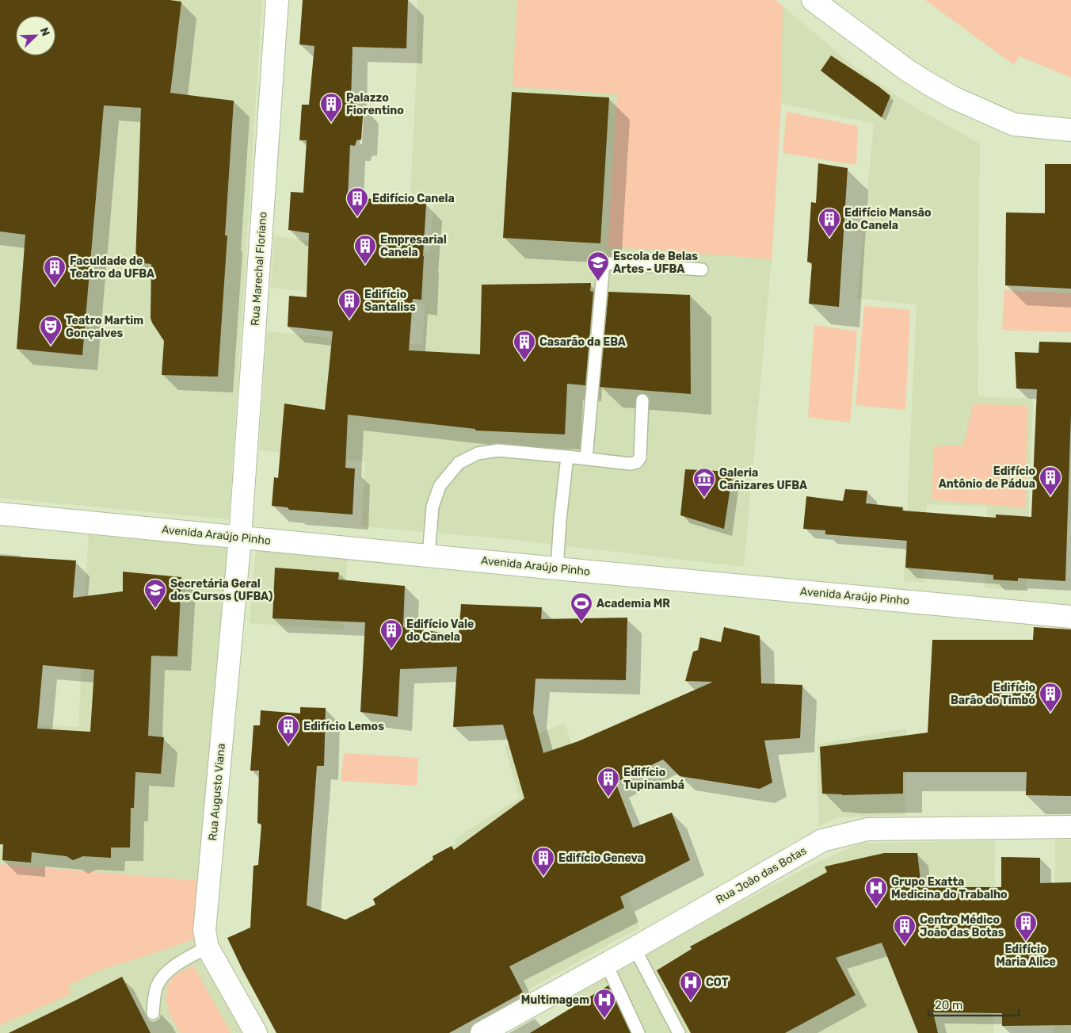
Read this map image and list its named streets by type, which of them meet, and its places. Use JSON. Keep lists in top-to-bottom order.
{
  "streets": {
    "street": [
      "Rua Marechal Floriano",
      "Avenida Araújo Pinho",
      "Rua Augusto Viana",
      "Rua João das Botas"
    ]
  },
  "crossings": [
    ["Rua Marechal Floriano", "Avenida Araújo Pinho"],
    ["Rua Marechal Floriano", "Rua Augusto Viana"],
    ["Avenida Araújo Pinho", "Rua Augusto Viana"]
  ],
  "places": {
    "building": [
      "Palazzo Fiorentino",
      "Edifício Canela",
      "Edifício Mansão do Canela",
      "Empresarial Canela",
      "Faculdade de Teatro da UFBA",
      "Edifício Santaliss",
      "Casarão da EBA",
      "Edifício Antônio de Pádua",
      "Edifício Vale do Canela",
      "Edifício Barão do Timbó",
      "Edifício Lemos",
      "Edifício Tupinambá",
      "Edifício Geneva",
      "Edifício Maria Alice",
      "Centro Médico João das Botas"
    ],
    "school or university": ["Escola de Belas Artes - UFBA", "Secretária Geral dos Cursos (UFBA)"],
    "theatre": ["Teatro Martim Gonçalves"],
    "museum": ["Galeria Cañizares UFBA"],
    "sports": ["Academia MR"],
    "hospital": ["Grupo Exatta Medicina do Trabalho", "COT", "Multimagem"]
  },
  "scale_bar": "20 m",
  "north": "top right"
}
